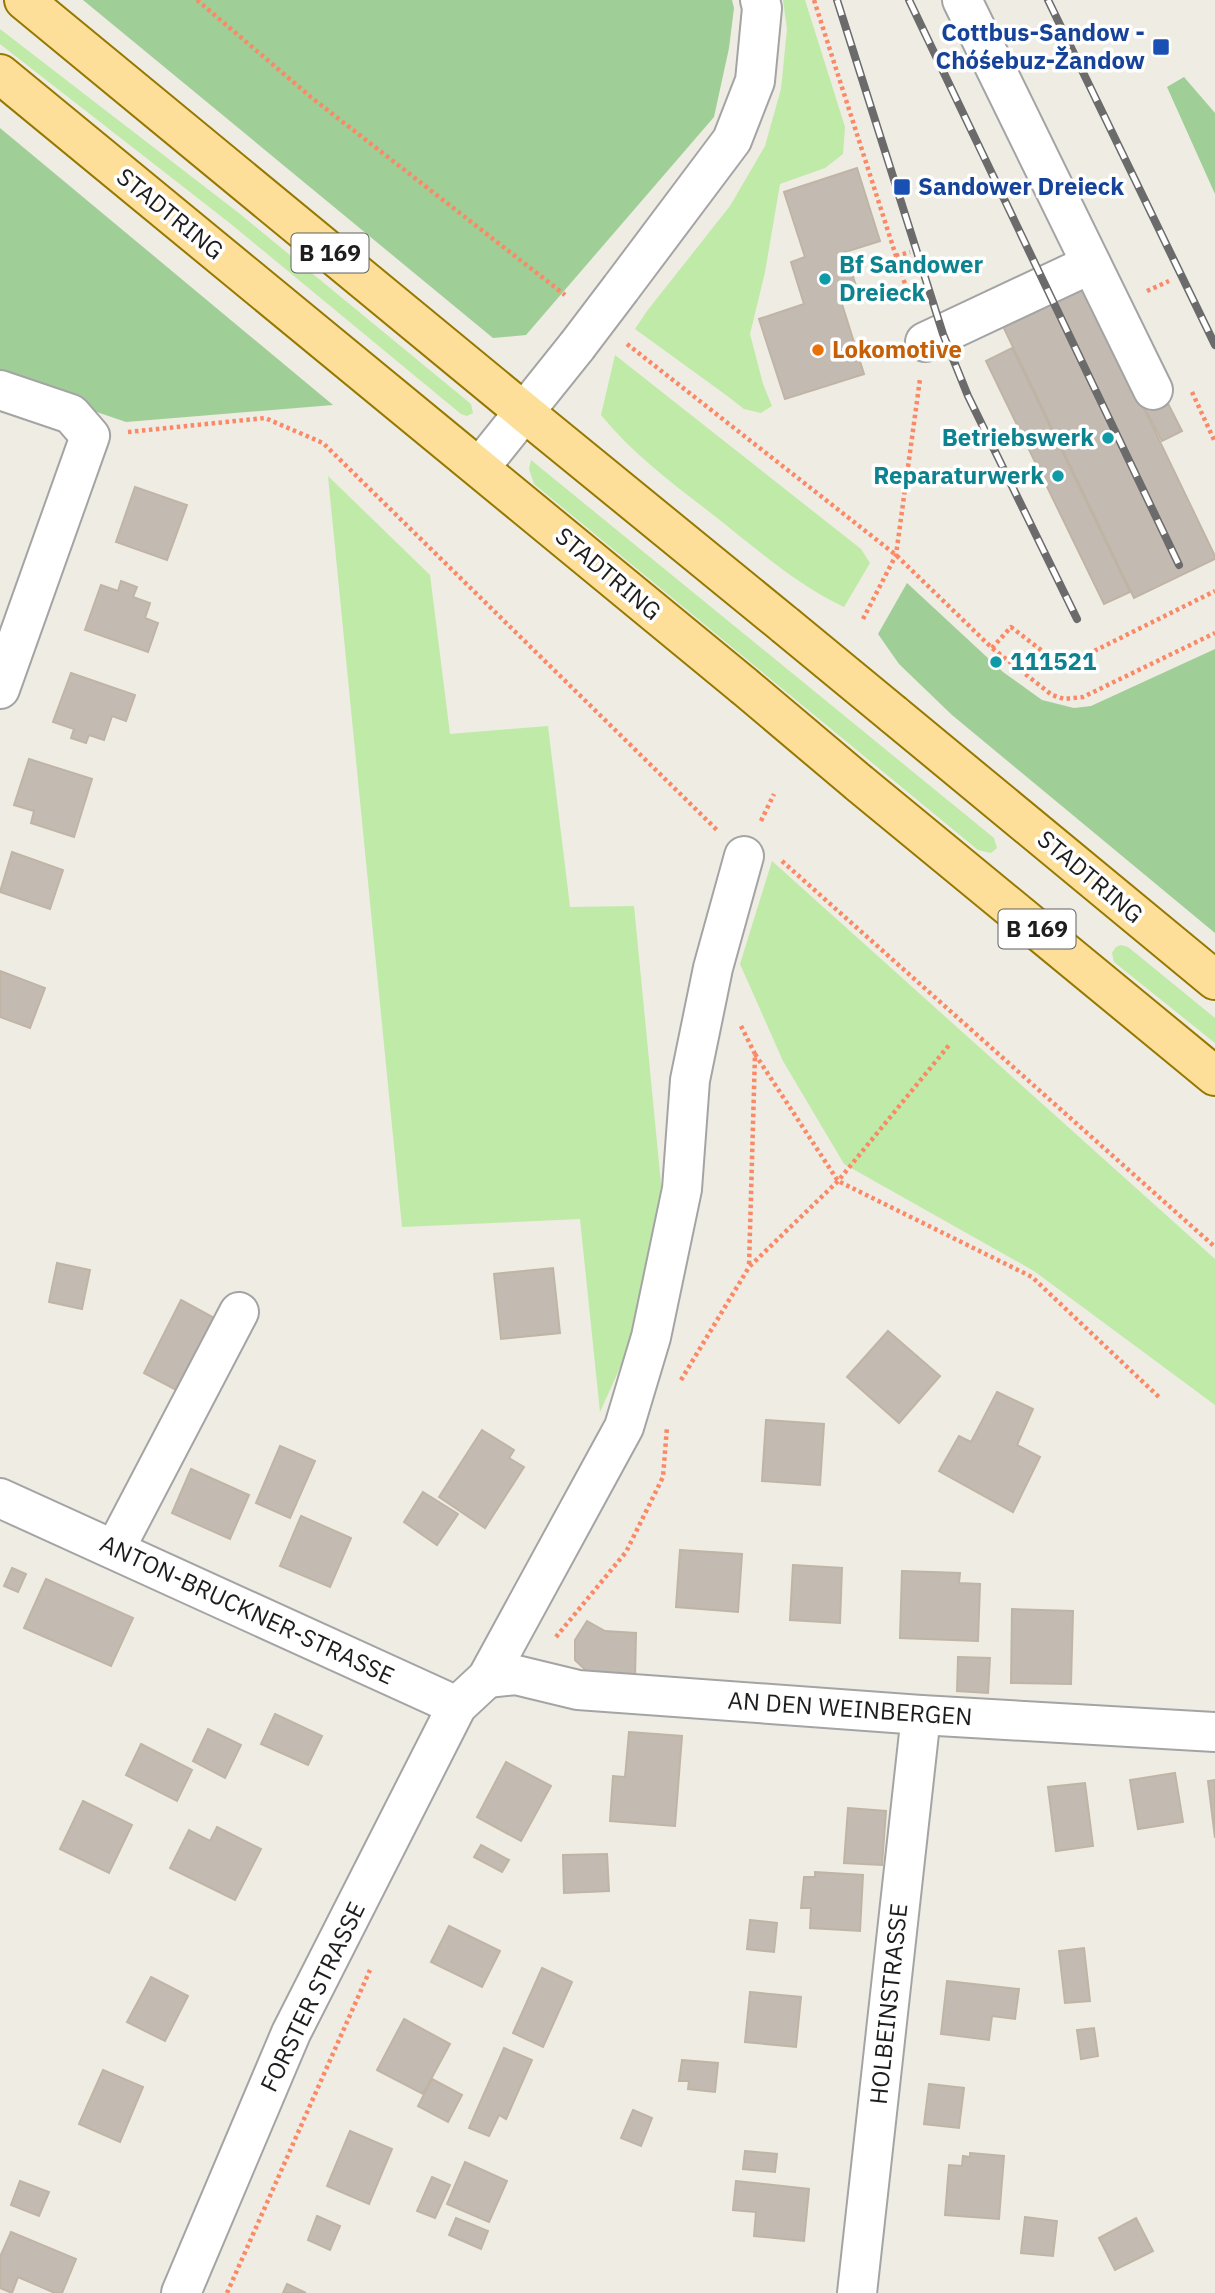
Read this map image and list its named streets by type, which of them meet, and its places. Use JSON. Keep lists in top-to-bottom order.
{
  "streets": {
    "main road": ["STADTRING", "B 169"],
    "street": [
      "ANTON-BRUCKNER-STRASSE",
      "AN DEN WEINBERGEN",
      "FORSTER STRASSE",
      "HOLBEINSTRASSE"
    ]
  },
  "crossings": [
    ["ANTON-BRUCKNER-STRASSE", "FORSTER STRASSE"],
    ["AN DEN WEINBERGEN", "HOLBEINSTRASSE"]
  ],
  "places": {
    "transit": ["Cottbus-Sandow - Chóśebuz-Žandow", "Sandower Dreieck"],
    "other": [
      "Bf Sandower Dreieck",
      "Lokomotive",
      "Betriebswerk",
      "Reparaturwerk",
      "111521"
    ]
  }
}
